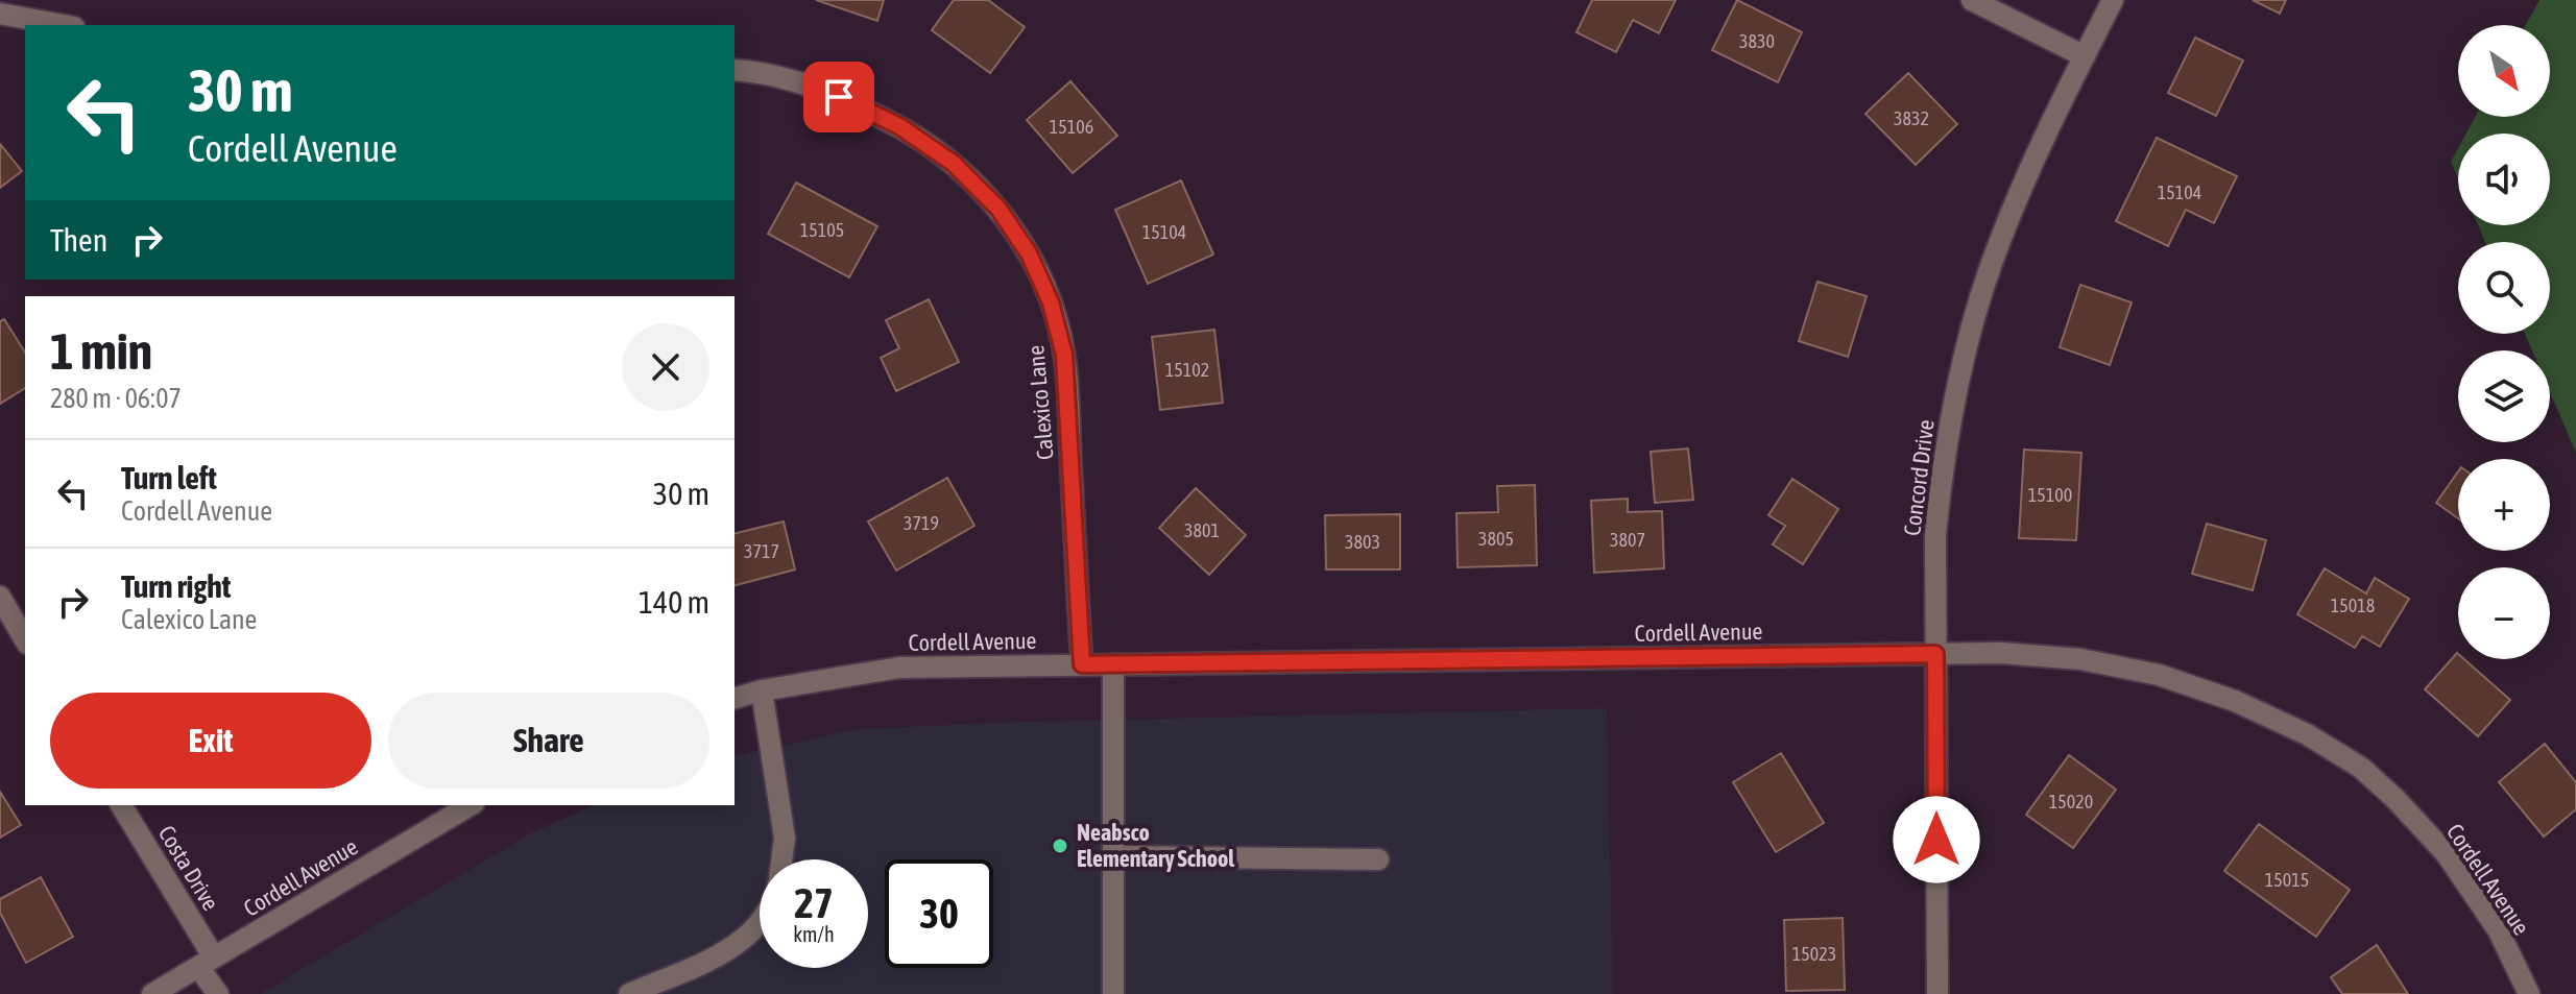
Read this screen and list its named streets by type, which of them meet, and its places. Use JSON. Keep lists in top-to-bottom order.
{
  "streets": {
    "street": [
      "Calexico Lane",
      "Concord Drive",
      "Cordell Avenue",
      "Costa Drive"
    ]
  },
  "crossings": [
    ["Calexico Lane", "Cordell Avenue"],
    ["Concord Drive", "Cordell Avenue"],
    ["Cordell Avenue", "Costa Drive"]
  ],
  "places": ["Neabsco Elementary School"],
  "house_numbers": [
    "3830",
    "3832",
    "15106",
    "15104",
    "15105",
    "15104",
    "15102",
    "15100",
    "3719",
    "3801",
    "3805",
    "3807",
    "3803",
    "3717",
    "15018",
    "15020",
    "15015",
    "15023"
  ],
  "north": "bottom right",
  "page": {
    "map_buttons": ["+", "−"],
    "turn": ["30 m", "Cordell Avenue"],
    "then": "Then",
    "heading": ["1 min", "280 m · 06:07"],
    "list": [
      {
        "name": "Turn left",
        "note": "Cordell Avenue",
        "value": "30 m"
      },
      {
        "name": "Turn right",
        "note": "Calexico Lane",
        "value": "140 m"
      }
    ],
    "buttons": ["Exit", "Share"],
    "speed": "27 km/h",
    "limit": "30"
  }
}
